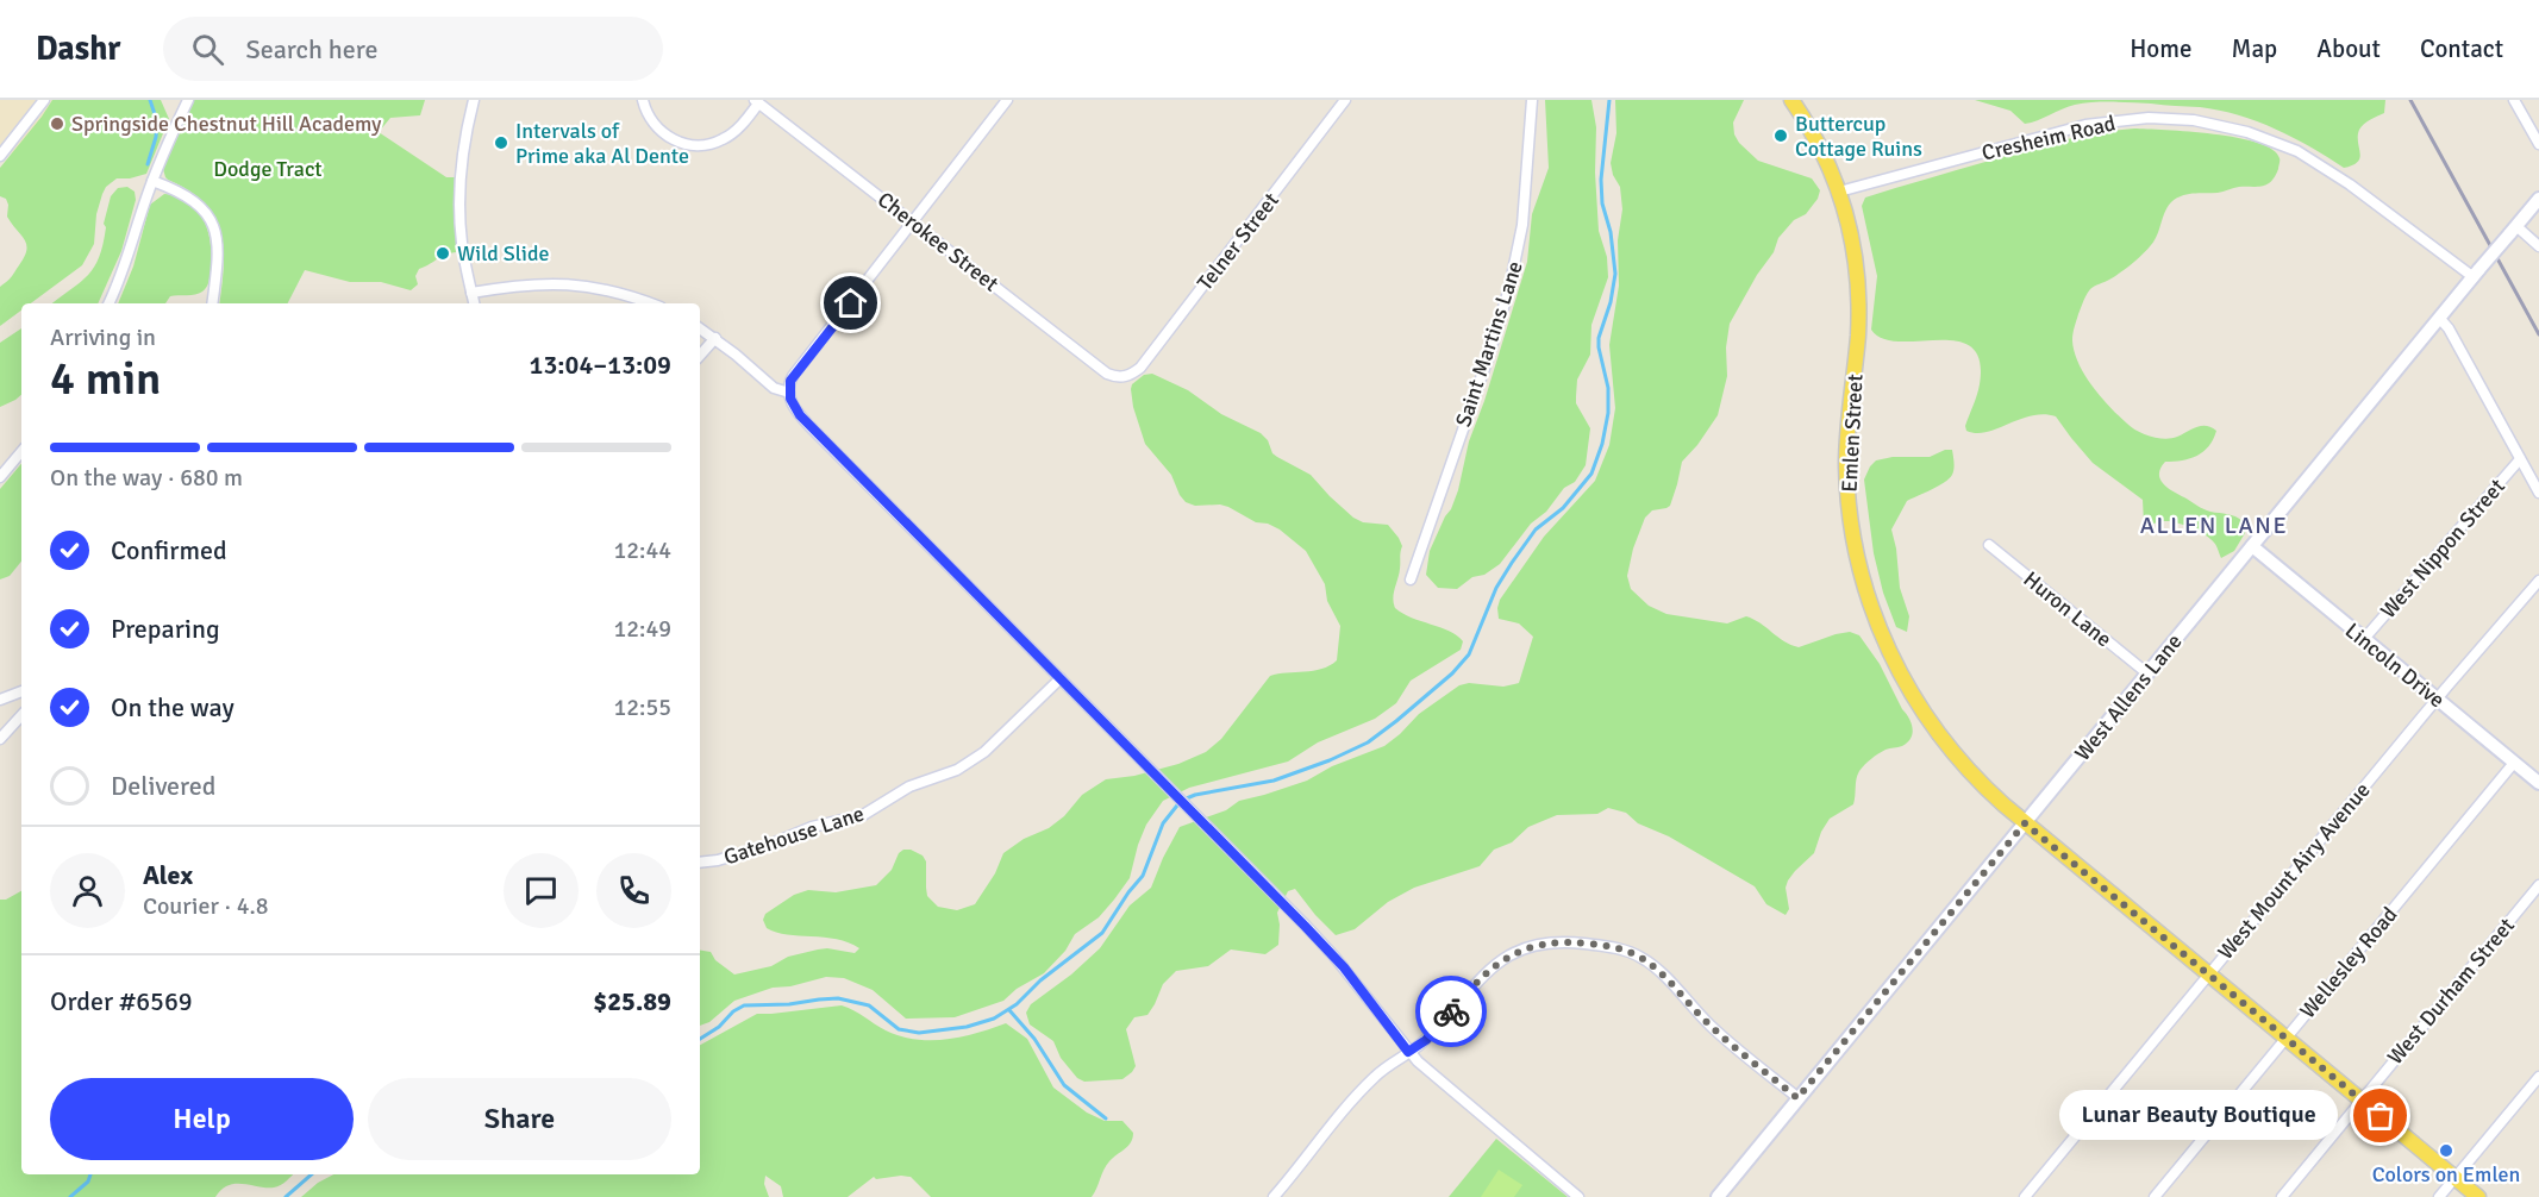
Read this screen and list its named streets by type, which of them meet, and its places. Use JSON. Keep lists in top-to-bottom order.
{
  "streets": {
    "main road": ["Emlen Street"],
    "street": [
      "Cresheim Road",
      "Cherokee Street",
      "Telner Street",
      "Saint Martins Lane",
      "West Nippon Street",
      "Huron Lane",
      "Lincoln Drive",
      "West Allens Lane",
      "Gatehouse Lane",
      "West Mount Airy Avenue",
      "Wellesley Road",
      "West Durham Street"
    ]
  },
  "crossings": [
    ["Cresheim Road", "Emlen Street"],
    ["Cresheim Road", "West Allens Lane"],
    ["Cherokee Street", "Telner Street"],
    ["Emlen Street", "West Allens Lane"],
    ["Emlen Street", "West Mount Airy Avenue"],
    ["Emlen Street", "Wellesley Road"],
    ["Emlen Street", "West Durham Street"],
    ["West Nippon Street", "Lincoln Drive"],
    ["Huron Lane", "West Allens Lane"],
    ["Lincoln Drive", "West Allens Lane"],
    ["Lincoln Drive", "West Mount Airy Avenue"],
    ["Lincoln Drive", "Wellesley Road"]
  ],
  "districts": ["ALLEN LANE"],
  "parks": ["Dodge Tract"],
  "places": [
    "Springside Chestnut Hill Academy",
    "Buttercup Cottage Ruins",
    "Intervals of Prime aka Al Dente",
    "Wild Slide",
    "Lunar Beauty Boutique",
    "Colors on Emlen"
  ],
  "page": {
    "header": "Dashr",
    "search": "Search here",
    "nav": [
      "Home",
      "Map",
      "About",
      "Contact"
    ],
    "heading": ["4 min", "Arriving in", "13:04–13:09"],
    "panel": [
      "Alex",
      "Courier · 4.8",
      "Order #6569",
      "$25.89"
    ],
    "bar": "On the way · 680 m",
    "list": [
      ["Confirmed", "12:44"],
      ["Preparing", "12:49"],
      ["On the way", "12:55"],
      "Delivered"
    ],
    "buttons": ["Help", "Share"],
    "bubble": "Lunar Beauty Boutique"
  }
}
